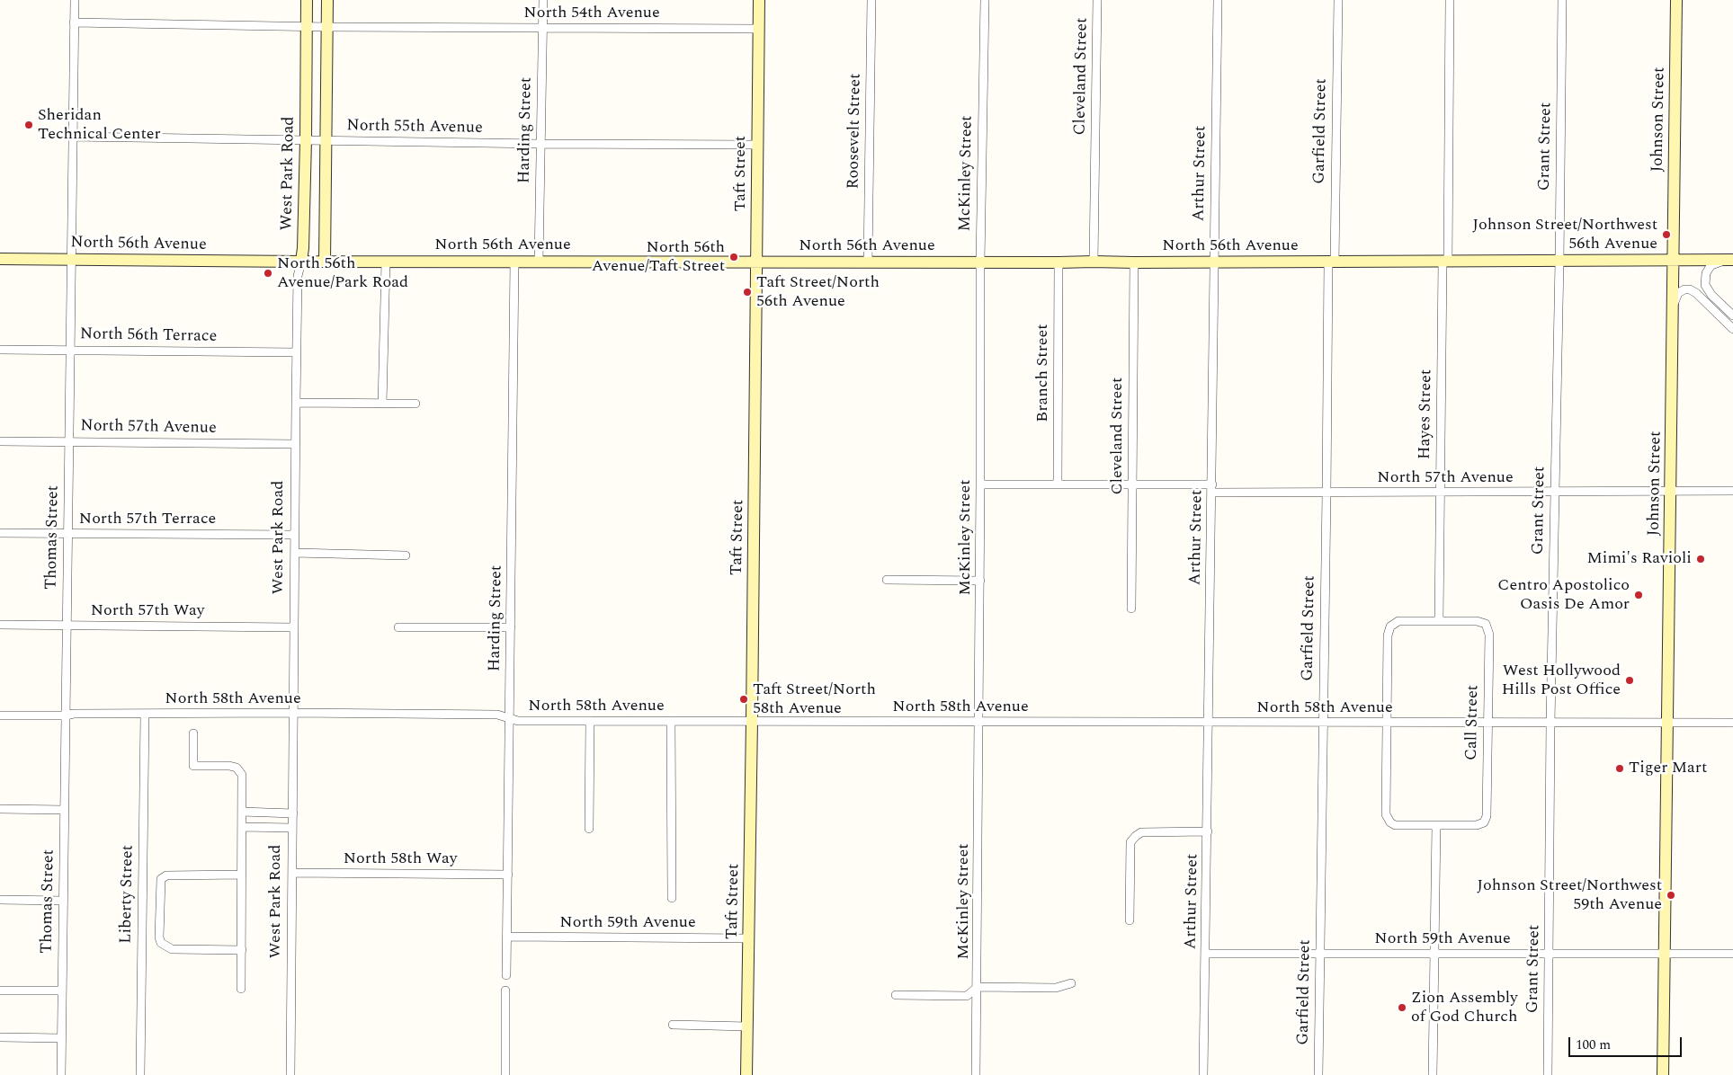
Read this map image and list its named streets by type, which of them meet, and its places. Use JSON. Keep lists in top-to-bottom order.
{
  "streets": {
    "street": [
      "North 54th Avenue",
      "Cleveland Street",
      "Johnson Street",
      "North 55th Avenue",
      "Harding Street",
      "Roosevelt Street",
      "Garfield Street",
      "Grant Street",
      "West Park Road",
      "Taft Street",
      "McKinley Street",
      "Arthur Street",
      "North 56th Avenue",
      "North 56th Terrace",
      "Branch Street",
      "Hayes Street",
      "North 57th Avenue",
      "North 57th Terrace",
      "Thomas Street",
      "North 57th Way",
      "North 58th Avenue",
      "Call Street",
      "North 58th Way",
      "Liberty Street",
      "North 59th Avenue"
    ]
  },
  "crossings": [
    ["North 54th Avenue", "Harding Street"],
    ["North 54th Avenue", "West Park Road"],
    ["North 54th Avenue", "Taft Street"],
    ["North 54th Avenue", "Thomas Street"],
    ["Cleveland Street", "North 56th Avenue"],
    ["Cleveland Street", "North 57th Avenue"],
    ["Johnson Street", "North 56th Avenue"],
    ["Johnson Street", "North 57th Avenue"],
    ["Johnson Street", "North 58th Avenue"],
    ["Johnson Street", "North 59th Avenue"],
    ["North 55th Avenue", "Harding Street"],
    ["North 55th Avenue", "West Park Road"],
    ["North 55th Avenue", "Taft Street"],
    ["North 55th Avenue", "Thomas Street"],
    ["Harding Street", "North 56th Avenue"],
    ["Harding Street", "North 58th Avenue"],
    ["Harding Street", "North 58th Way"],
    ["Harding Street", "North 59th Avenue"],
    ["Roosevelt Street", "North 56th Avenue"],
    ["Garfield Street", "North 56th Avenue"],
    ["Garfield Street", "North 57th Avenue"],
    ["Garfield Street", "North 58th Avenue"],
    ["Garfield Street", "North 59th Avenue"],
    ["Grant Street", "North 56th Avenue"],
    ["Grant Street", "North 57th Avenue"],
    ["Grant Street", "North 58th Avenue"],
    ["Grant Street", "North 59th Avenue"],
    ["West Park Road", "North 56th Avenue"],
    ["West Park Road", "North 56th Terrace"],
    ["West Park Road", "North 57th Avenue"],
    ["West Park Road", "North 57th Terrace"],
    ["West Park Road", "North 57th Way"],
    ["West Park Road", "North 58th Avenue"],
    ["West Park Road", "North 58th Way"],
    ["Taft Street", "North 56th Avenue"],
    ["Taft Street", "North 58th Avenue"],
    ["Taft Street", "North 59th Avenue"],
    ["McKinley Street", "North 56th Avenue"],
    ["McKinley Street", "North 57th Avenue"],
    ["McKinley Street", "North 58th Avenue"],
    ["Arthur Street", "North 56th Avenue"],
    ["Arthur Street", "North 57th Avenue"],
    ["Arthur Street", "North 58th Avenue"],
    ["Arthur Street", "North 59th Avenue"],
    ["North 56th Avenue", "Branch Street"],
    ["North 56th Avenue", "Hayes Street"],
    ["North 56th Avenue", "Thomas Street"],
    ["North 56th Terrace", "Thomas Street"],
    ["Branch Street", "North 57th Avenue"],
    ["Hayes Street", "North 57th Avenue"],
    ["Hayes Street", "Call Street"],
    ["North 57th Avenue", "Thomas Street"],
    ["North 57th Terrace", "Thomas Street"],
    ["Thomas Street", "North 57th Way"],
    ["Thomas Street", "North 58th Avenue"],
    ["North 58th Avenue", "Call Street"],
    ["North 58th Avenue", "Liberty Street"]
  ],
  "places": [
    "Sheridan Technical Center",
    "Johnson Street/Northwest 56th Avenue",
    "North 56th Avenue/Taft Street",
    "North 56th Avenue/Park Road",
    "Taft Street/North 56th Avenue",
    "Mimi's Ravioli",
    "Centro Apostolico Oasis De Amor",
    "West Hollywood Hills Post Office",
    "Taft Street/North 58th Avenue",
    "Tiger Mart",
    "Johnson Street/Northwest 59th Avenue",
    "Zion Assembly of God Church"
  ],
  "scale_bar": "100 m"
}
